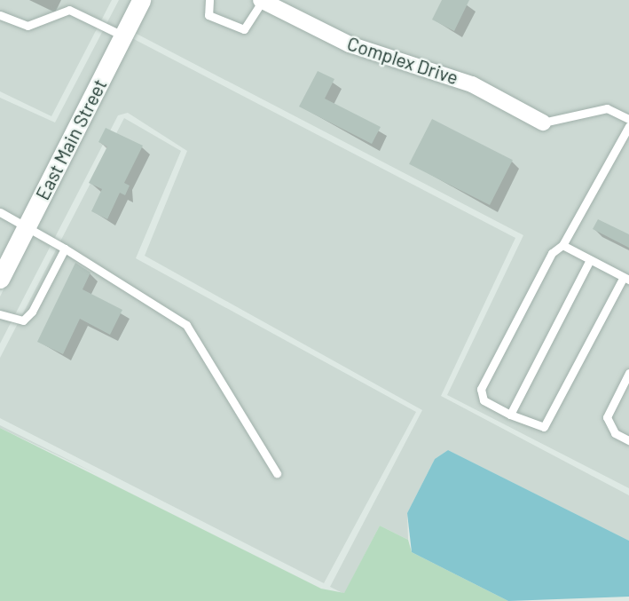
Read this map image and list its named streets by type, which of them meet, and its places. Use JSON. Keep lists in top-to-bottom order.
{
  "streets": {
    "main road": ["East Main Street"],
    "street": ["Complex Drive"]
  }
}
